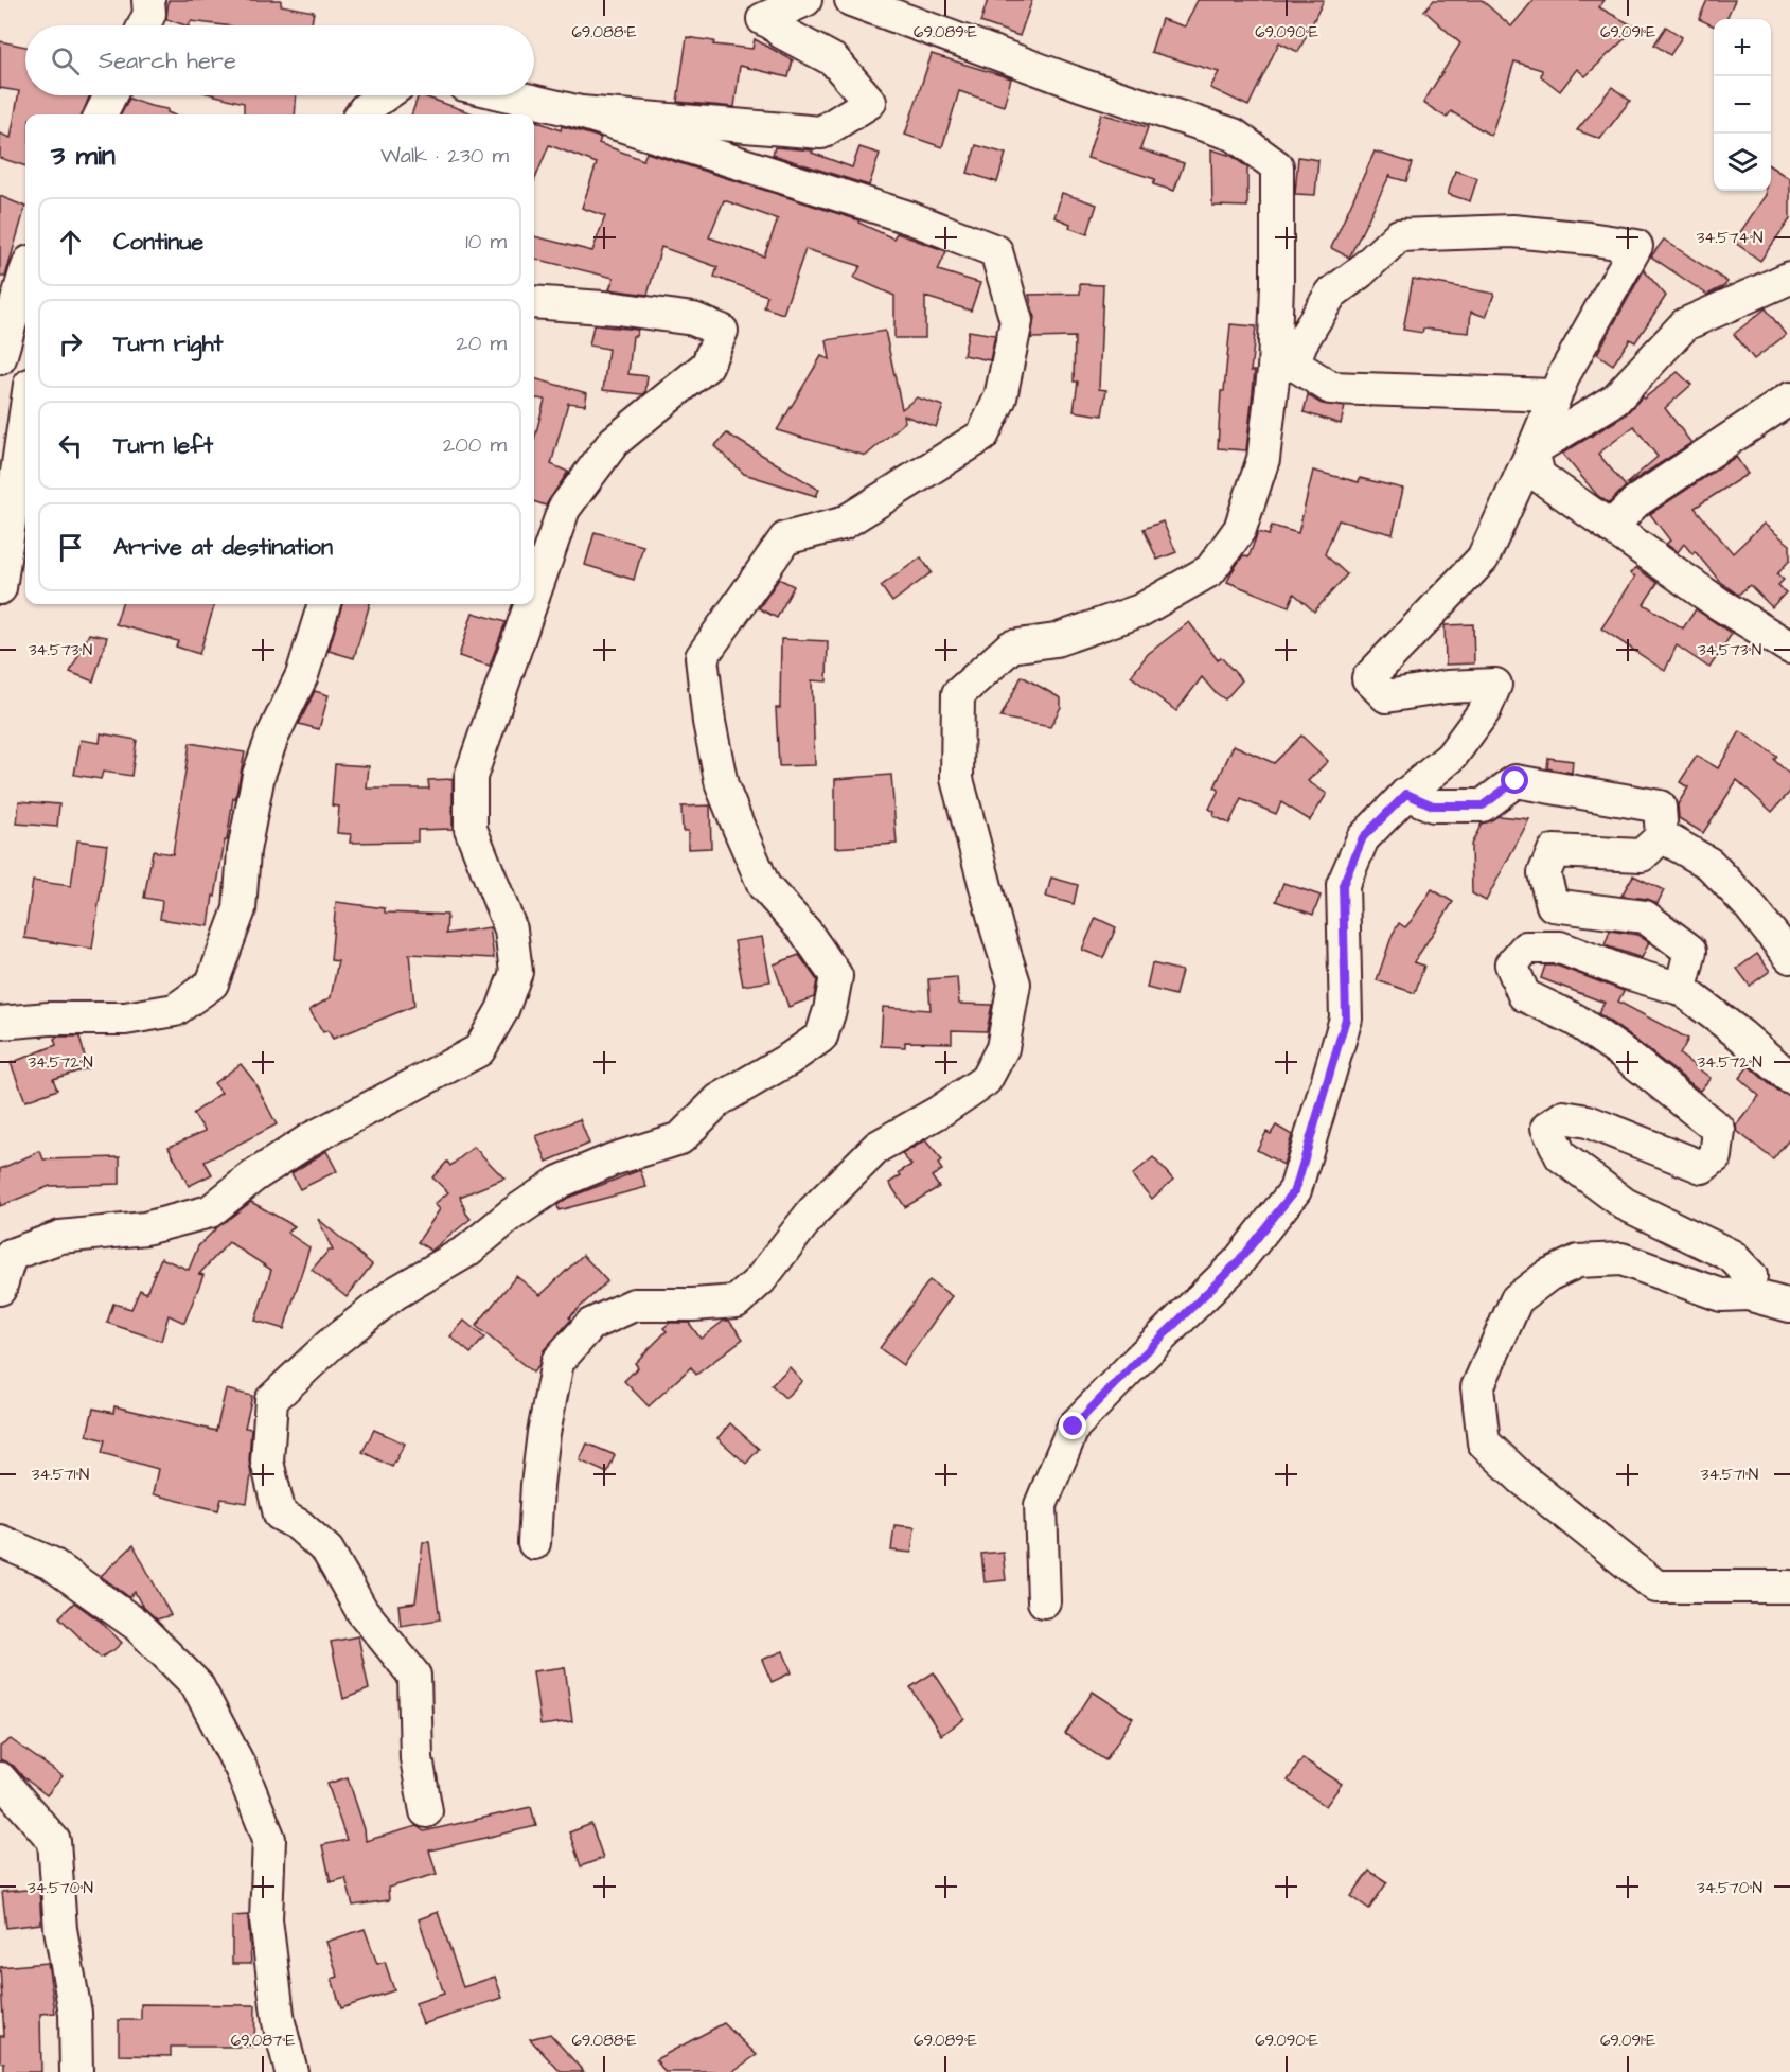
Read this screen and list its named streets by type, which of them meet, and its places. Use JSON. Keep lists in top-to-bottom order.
{
  "page": {
    "map_buttons": ["+", "−"],
    "search": "Search here",
    "heading": ["3 min", "Walk · 230 m"],
    "list": [
      ["Continue", "10 m"],
      ["Turn right", "20 m"],
      ["Turn left", "200 m"],
      "Arrive at destination"
    ]
  },
  "coordinates": [
    "69.088°E",
    "69.089°E",
    "69.090°E",
    "69.091°E",
    "34.574°N",
    "34.573°N",
    "34.572°N",
    "34.571°N",
    "34.570°N",
    "69.087°E"
  ]
}
